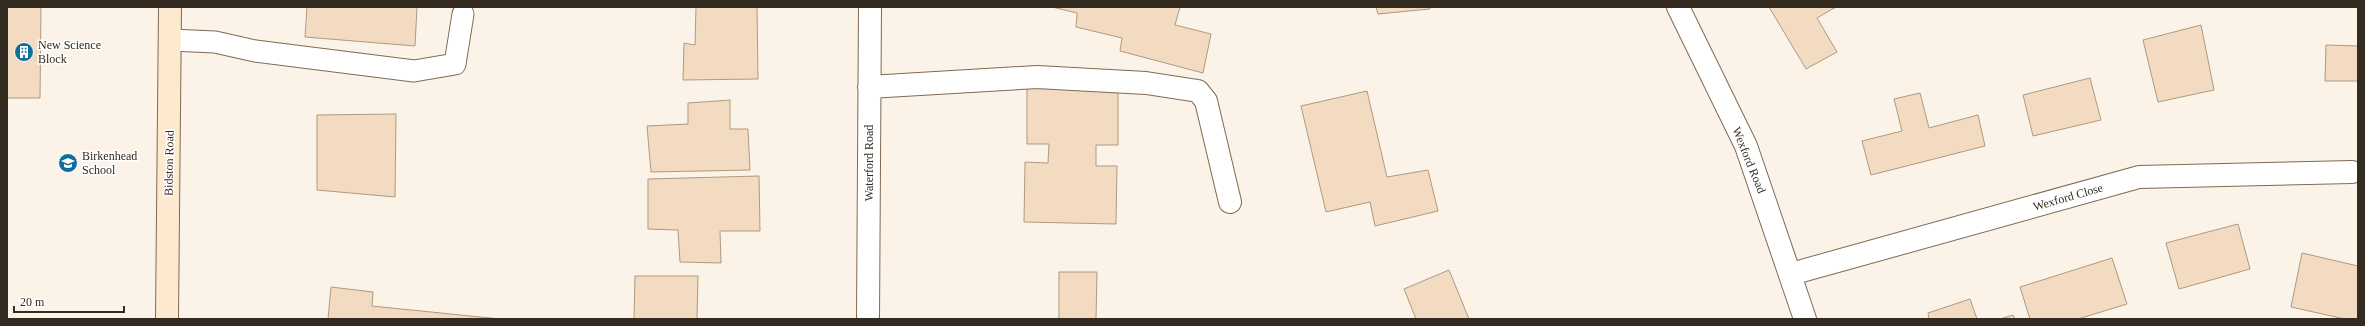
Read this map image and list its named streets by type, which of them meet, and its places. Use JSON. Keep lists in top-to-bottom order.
{
  "streets": {
    "main road": ["Bidston Road"],
    "street": ["Wexford Road", "Waterford Road", "Wexford Close"]
  },
  "crossings": [
    ["Wexford Road", "Wexford Close"]
  ],
  "places": {
    "building": ["New Science Block"],
    "school or university": ["Birkenhead School"]
  },
  "scale_bar": "20 m"
}
